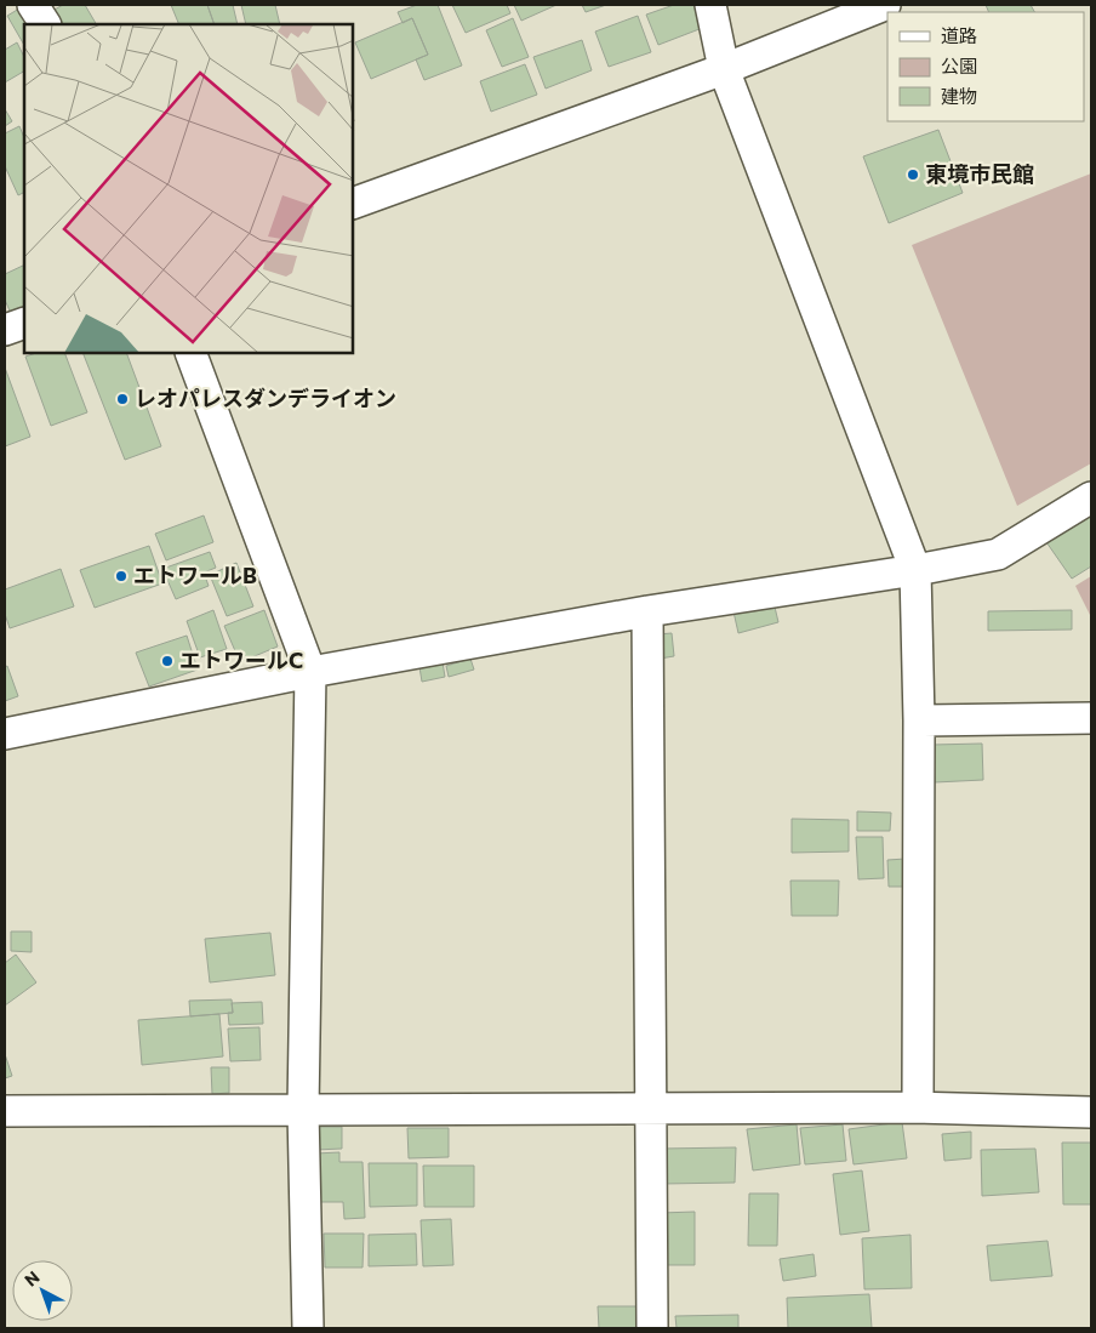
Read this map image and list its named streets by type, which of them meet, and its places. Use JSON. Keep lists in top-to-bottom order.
{
  "places": [
    "東境市民館",
    "レオパレスダンデライオン",
    "エトワールB",
    "エトワールC"
  ],
  "legend": ["道路", "公園", "建物"],
  "north": "top left"
}
